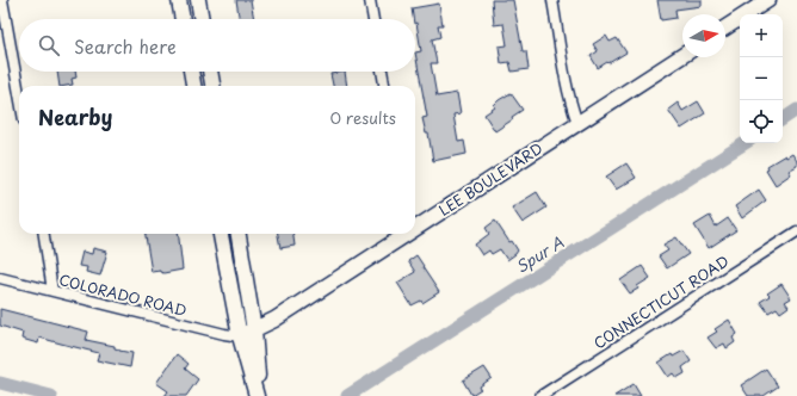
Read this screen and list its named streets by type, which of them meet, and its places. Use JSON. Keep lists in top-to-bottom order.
{
  "streets": {
    "main road": ["LEE BOULEVARD"],
    "street": ["COLORADO ROAD", "CONNECTICUT ROAD"]
  },
  "crossings": [
    ["LEE BOULEVARD", "COLORADO ROAD"]
  ],
  "water": ["Spur A"],
  "north": "right",
  "page": {
    "map_buttons": ["+", "−"],
    "search": "Search here",
    "heading": ["Nearby", "0 results"]
  }
}
